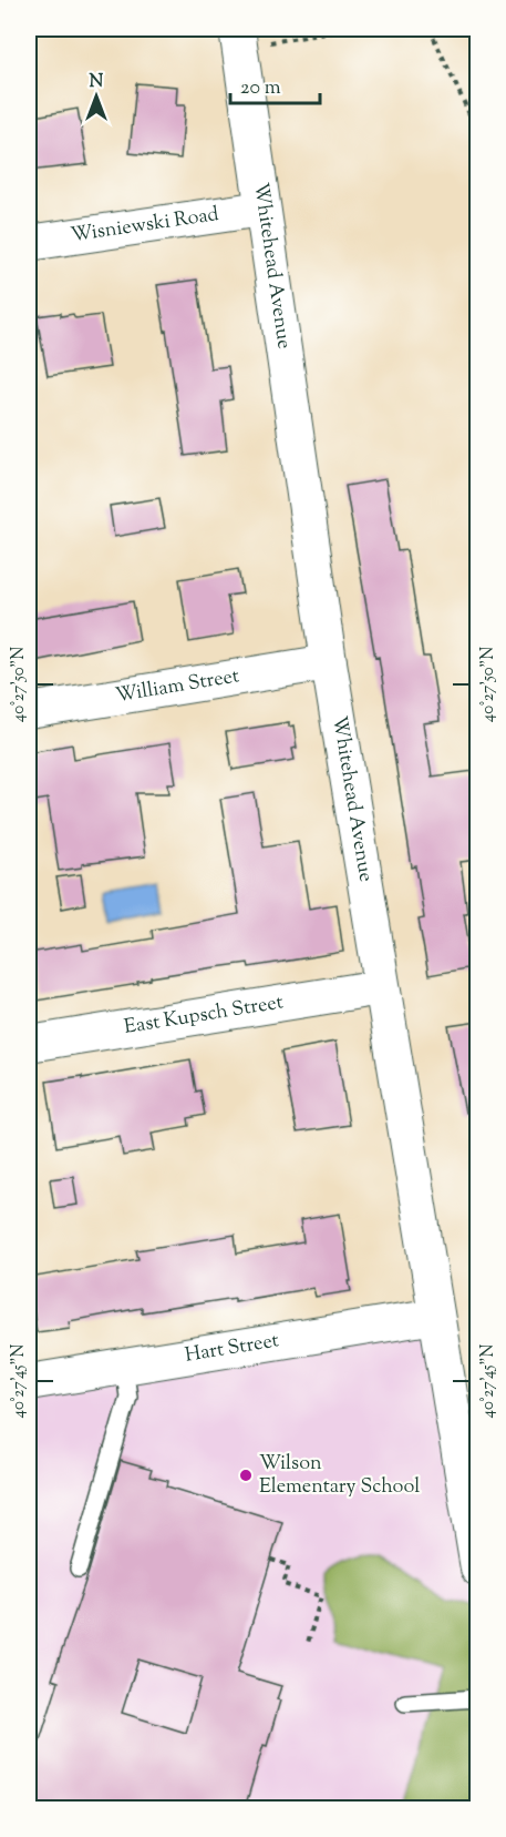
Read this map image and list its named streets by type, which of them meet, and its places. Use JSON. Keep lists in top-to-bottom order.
{
  "streets": {
    "street": [
      "Wisniewski Road",
      "Whitehead Avenue",
      "William Street",
      "East Kupsch Street",
      "Hart Street"
    ]
  },
  "crossings": [
    ["Wisniewski Road", "Whitehead Avenue"],
    ["Whitehead Avenue", "William Street"],
    ["Whitehead Avenue", "East Kupsch Street"],
    ["Whitehead Avenue", "Hart Street"]
  ],
  "places": ["Wilson Elementary School"],
  "scale_bar": "20 m",
  "north": "top",
  "coordinates": ["40°27'50\"N", "40°27'45\"N"]
}
